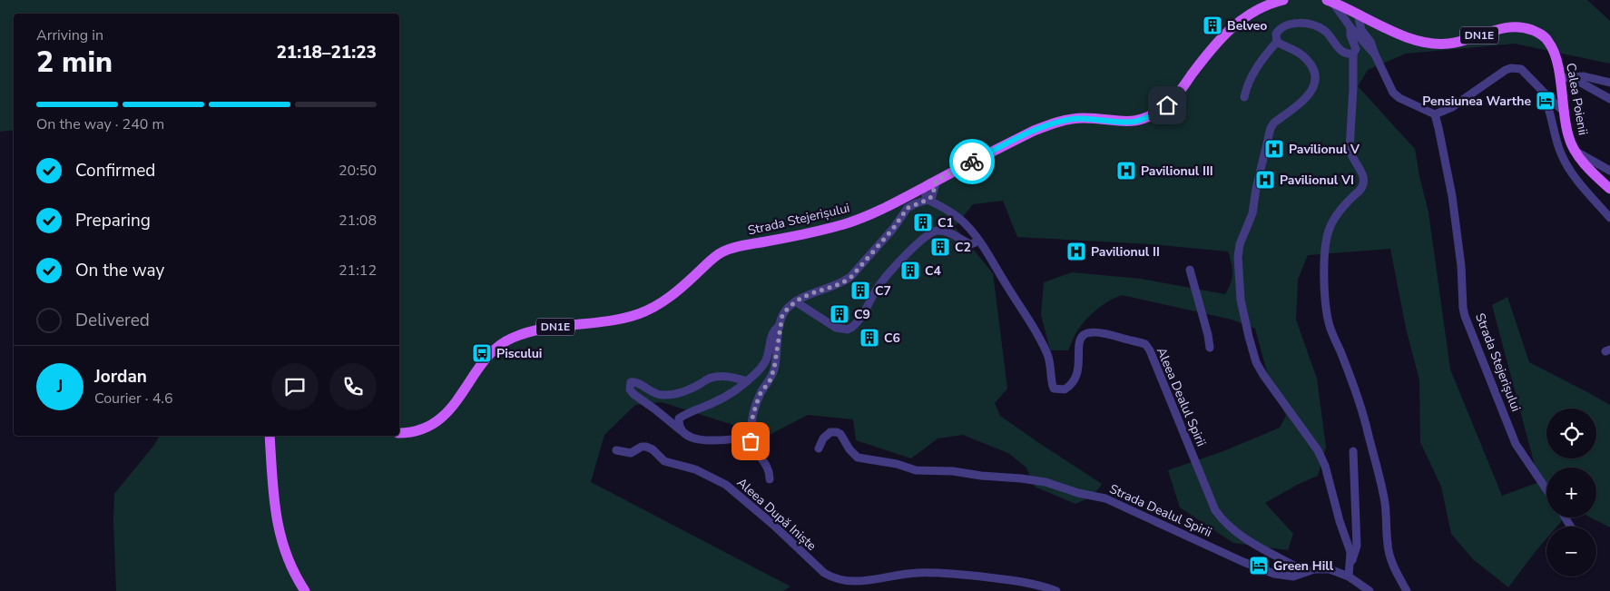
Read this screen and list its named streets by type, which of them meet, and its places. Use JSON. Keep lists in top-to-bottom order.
{
  "streets": {
    "main road": ["DN1E", "Calea Poienii", "Strada Stejerișului"],
    "street": ["Aleea Dealul Spirii", "Strada Dealul Spirii", "Aleea După Iniște"]
  },
  "crossings": [
    ["Aleea Dealul Spirii", "Strada Dealul Spirii"]
  ],
  "places": {
    "building": [
      "Belveo",
      "C1",
      "C2",
      "C4",
      "C7",
      "C9",
      "C6"
    ],
    "hotel": ["Pensiunea Warthe", "Green Hill"],
    "hospital": [
      "Pavilionul V",
      "Pavilionul III",
      "Pavilionul VI",
      "Pavilionul II"
    ],
    "bus stop": ["Piscului"]
  },
  "page": {
    "heading": ["2 min", "Arriving in", "21:18–21:23"],
    "panel": ["Jordan", "Courier · 4.6"],
    "bar": "On the way · 240 m",
    "list": [
      ["Confirmed", "20:50"],
      ["Preparing", "21:08"],
      ["On the way", "21:12"],
      "Delivered"
    ],
    "round": "J",
    "map_buttons": ["+", "−"]
  }
}
